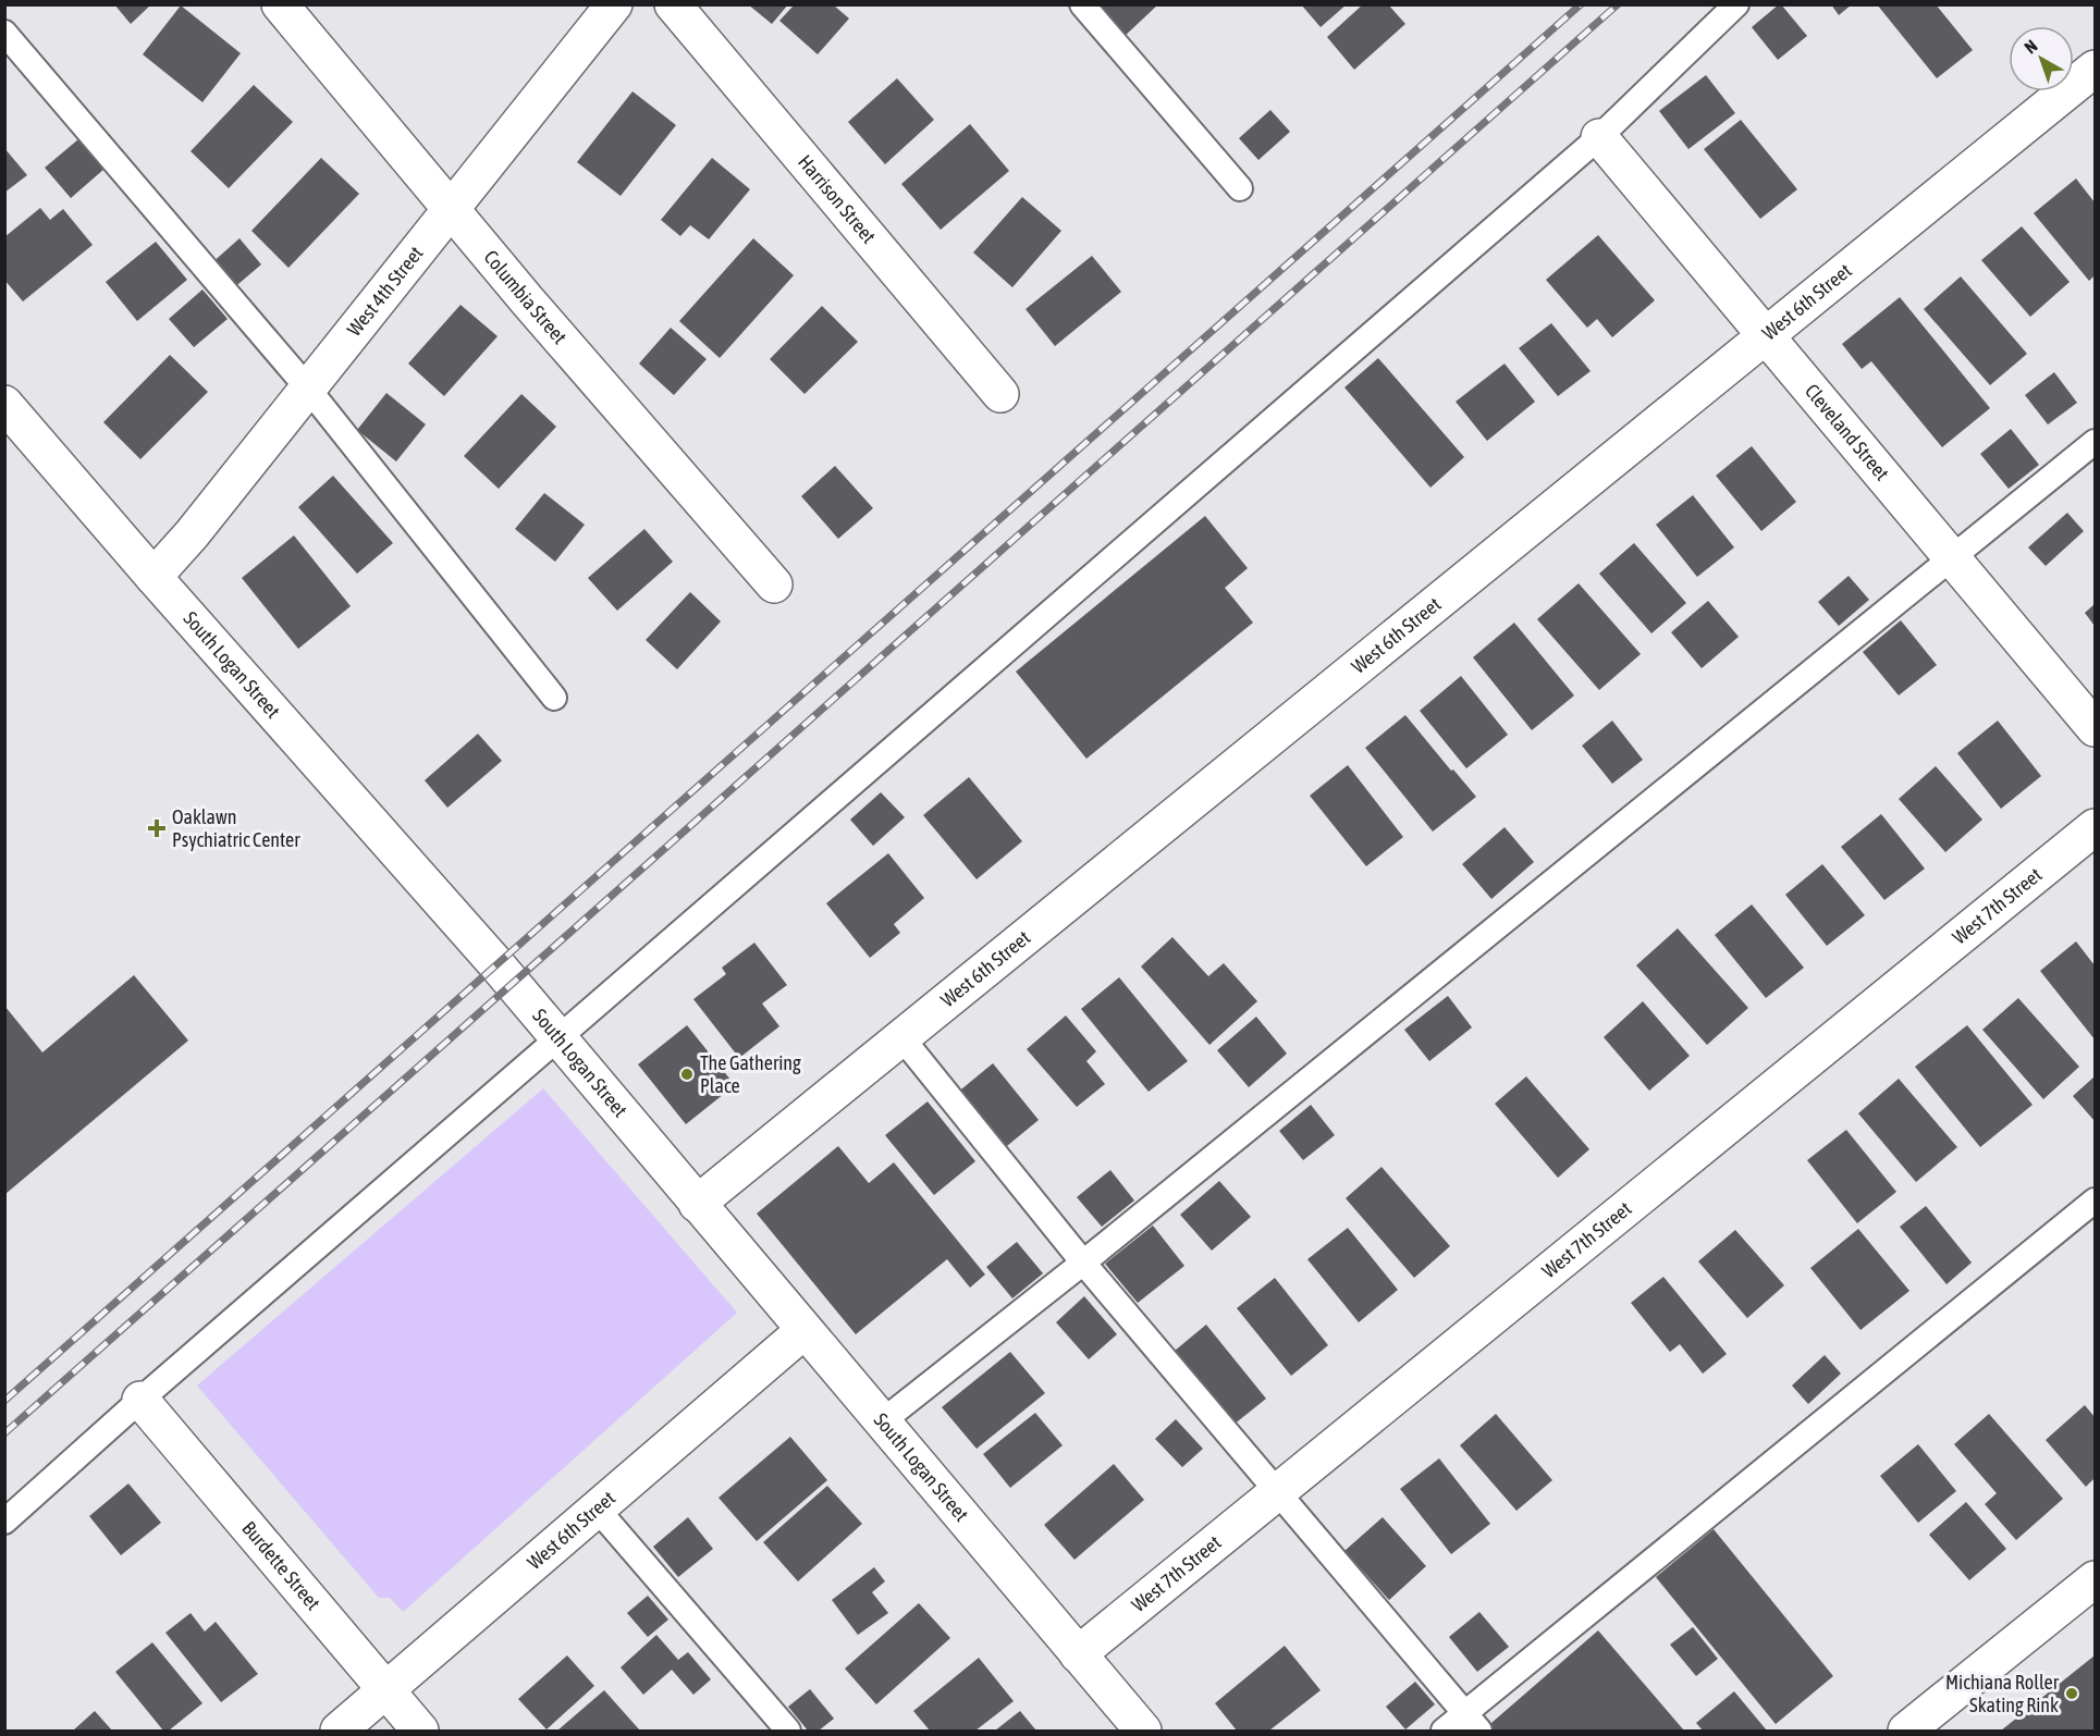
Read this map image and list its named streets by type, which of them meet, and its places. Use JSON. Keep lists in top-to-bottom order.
{
  "streets": {
    "street": [
      "Harrison Street",
      "West 4th Street",
      "Columbia Street",
      "West 6th Street",
      "Cleveland Street",
      "South Logan Street",
      "West 7th Street",
      "Burdette Street"
    ]
  },
  "crossings": [
    ["West 4th Street", "Columbia Street"],
    ["West 4th Street", "South Logan Street"],
    ["West 6th Street", "Cleveland Street"],
    ["West 6th Street", "South Logan Street"],
    ["West 6th Street", "Burdette Street"],
    ["South Logan Street", "West 7th Street"]
  ],
  "places": {
    "health": ["Oaklawn Psychiatric Center"],
    "other": ["The Gathering Place", "Michiana Roller Skating Rink"]
  },
  "north": "top left"
}
